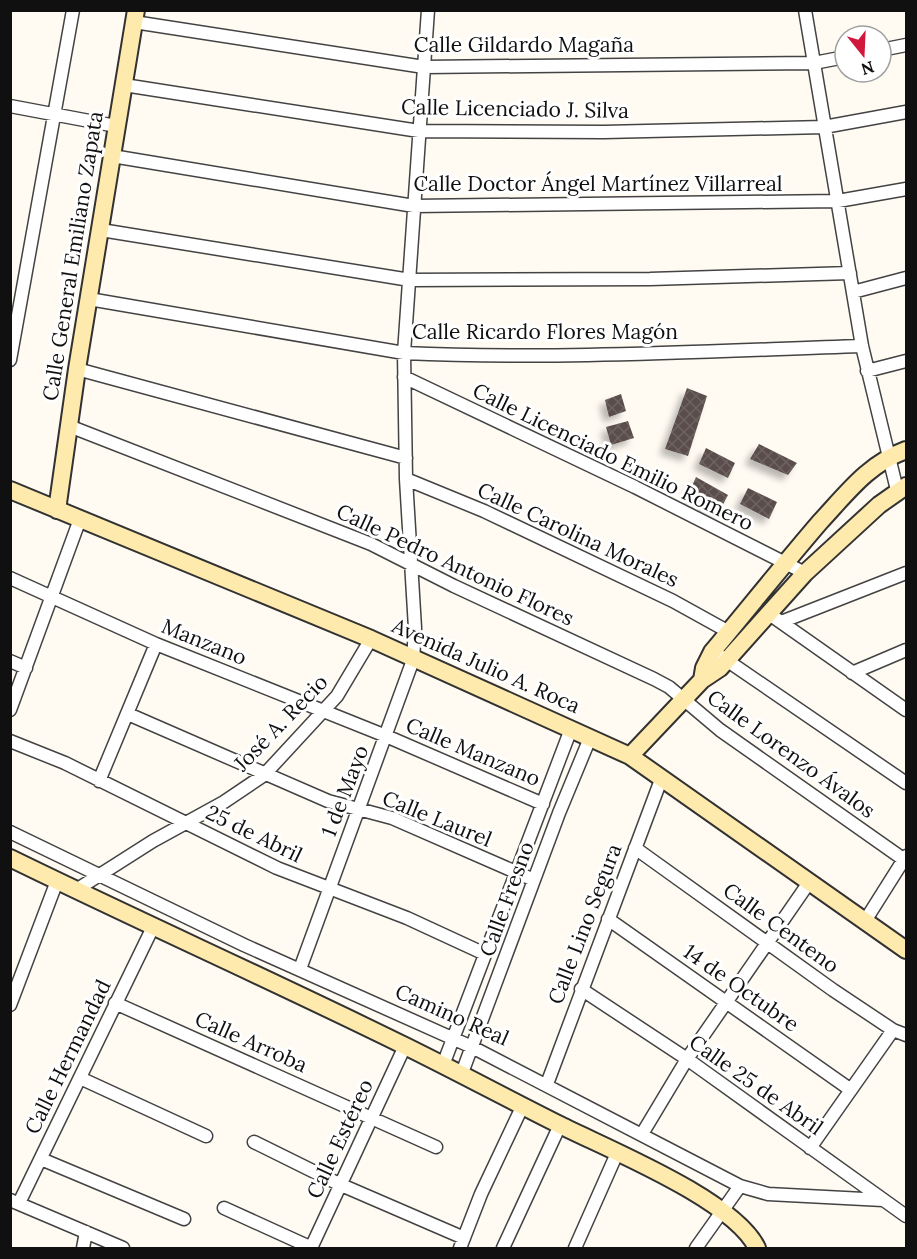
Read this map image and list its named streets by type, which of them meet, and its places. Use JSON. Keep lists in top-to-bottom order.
{
  "streets": {
    "street": [
      "Calle Gildardo Magaña",
      "Calle Licenciado J. Silva",
      "Calle Doctor Ángel Martínez Villarreal",
      "Calle General Emiliano Zapata",
      "Calle Ricardo Flores Magón",
      "Calle Licenciado Emilio Romero",
      "Calle Carolina Morales",
      "Calle Pedro Antonio Flores",
      "Manzano",
      "Avenida Julio A. Roca",
      "José A. Recio",
      "Calle Manzano",
      "Calle Lorenzo Ávalos",
      "1 de Mayo",
      "Calle Laurel",
      "25 de Abril",
      "Calle Fresno",
      "Calle Lino Segura",
      "Calle Centeno",
      "14 de Octubre",
      "Camino Real",
      "Calle Arroba",
      "Calle Hermandad",
      "Calle 25 de Abril",
      "Calle Estéreo"
    ]
  },
  "crossings": [
    ["Calle Gildardo Magaña", "Calle General Emiliano Zapata"],
    ["Calle Gildardo Magaña", "1 de Mayo"],
    ["Calle Licenciado J. Silva", "Calle General Emiliano Zapata"],
    ["Calle Licenciado J. Silva", "1 de Mayo"],
    ["Calle Doctor Ángel Martínez Villarreal", "Calle General Emiliano Zapata"],
    ["Calle Doctor Ángel Martínez Villarreal", "1 de Mayo"],
    ["Calle General Emiliano Zapata", "Calle Ricardo Flores Magón"],
    ["Calle General Emiliano Zapata", "Calle Pedro Antonio Flores"],
    ["Calle General Emiliano Zapata", "Avenida Julio A. Roca"],
    ["Calle Ricardo Flores Magón", "1 de Mayo"],
    ["Calle Licenciado Emilio Romero", "1 de Mayo"],
    ["Calle Carolina Morales", "1 de Mayo"],
    ["Calle Pedro Antonio Flores", "Calle Lorenzo Ávalos"],
    ["Calle Pedro Antonio Flores", "1 de Mayo"],
    ["Manzano", "José A. Recio"],
    ["Manzano", "Calle Manzano"],
    ["Manzano", "1 de Mayo"],
    ["Avenida Julio A. Roca", "José A. Recio"],
    ["Avenida Julio A. Roca", "1 de Mayo"],
    ["Avenida Julio A. Roca", "Calle Fresno"],
    ["Avenida Julio A. Roca", "Calle Lino Segura"],
    ["José A. Recio", "Calle Laurel"],
    ["José A. Recio", "25 de Abril"],
    ["José A. Recio", "Camino Real"],
    ["Calle Manzano", "1 de Mayo"],
    ["Calle Manzano", "Calle Fresno"],
    ["1 de Mayo", "Calle Laurel"],
    ["1 de Mayo", "25 de Abril"],
    ["1 de Mayo", "Camino Real"],
    ["Calle Laurel", "Calle Fresno"],
    ["25 de Abril", "Calle Fresno"],
    ["Calle Fresno", "Camino Real"],
    ["Calle Lino Segura", "Calle Centeno"],
    ["Calle Lino Segura", "14 de Octubre"],
    ["Calle Lino Segura", "Camino Real"],
    ["Calle Lino Segura", "Calle 25 de Abril"],
    ["Camino Real", "Calle 25 de Abril"],
    ["Calle Arroba", "Calle Hermandad"],
    ["Calle Arroba", "Calle Estéreo"]
  ],
  "north": "bottom"
}
